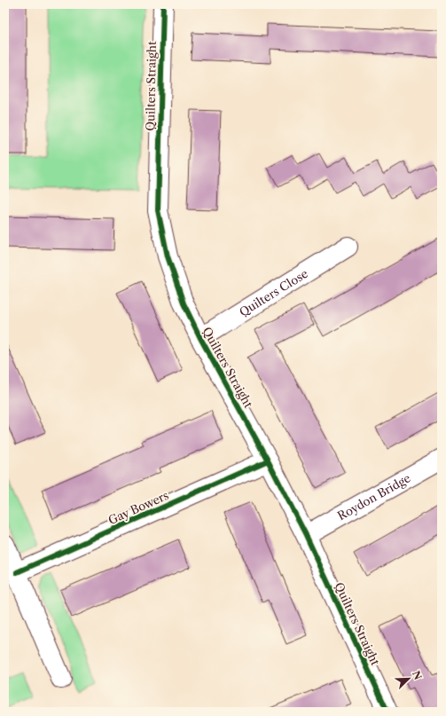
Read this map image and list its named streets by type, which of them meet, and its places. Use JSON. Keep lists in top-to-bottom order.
{
  "streets": {
    "street": [
      "Quilters Straight",
      "Quilters Close",
      "Roydon Bridge",
      "Gay Bowers"
    ]
  },
  "crossings": [
    ["Quilters Straight", "Quilters Close"],
    ["Quilters Straight", "Roydon Bridge"],
    ["Quilters Straight", "Gay Bowers"]
  ],
  "north": "top right"
}
